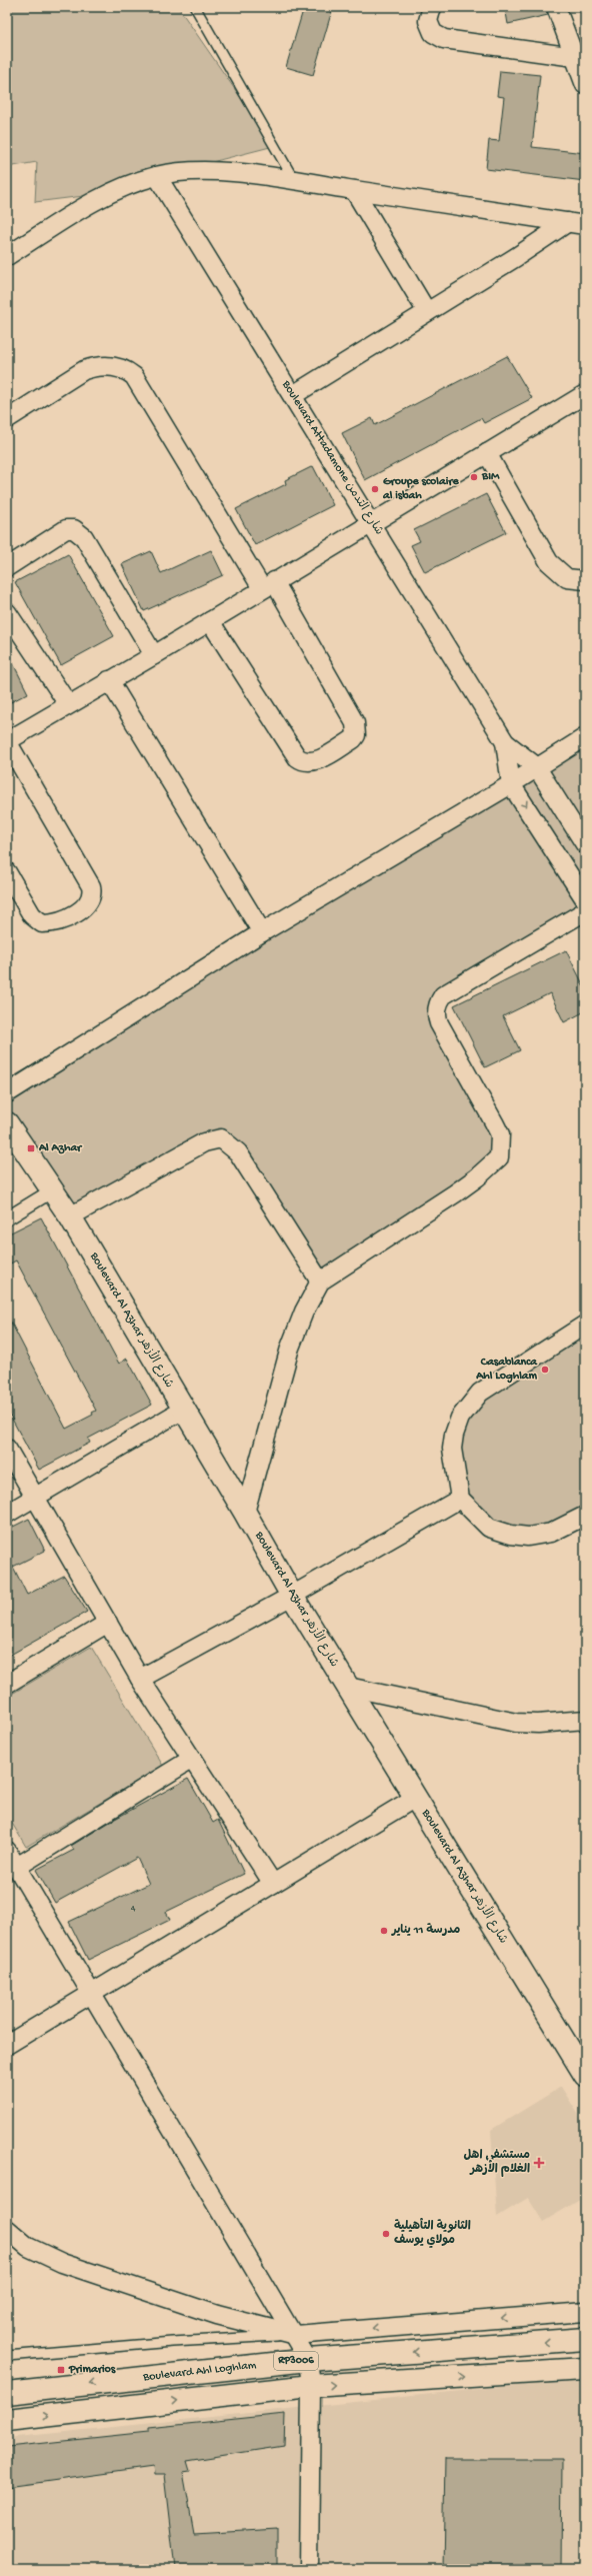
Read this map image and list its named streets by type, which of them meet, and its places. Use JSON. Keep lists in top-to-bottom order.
{
  "streets": {
    "main road": ["Boulevard Al Azhar شارع الأزهر", "RP3006", "Boulevard Ahl Loghlam"],
    "street": ["Boulevard Attadamone شارع التدمن"]
  },
  "places": {
    "other": [
      "BIM",
      "Groupe scolaire al isbah",
      "Casablanca Ahl Loghlam",
      "مدرسة 11 يناير",
      "الثانوية التأهيلية مولاي يوسف"
    ],
    "transit": ["Al Azhar", "Primarios"],
    "health": ["مستشفى اهل الغلام الأزهر"]
  },
  "house_numbers": ["4"]
}
